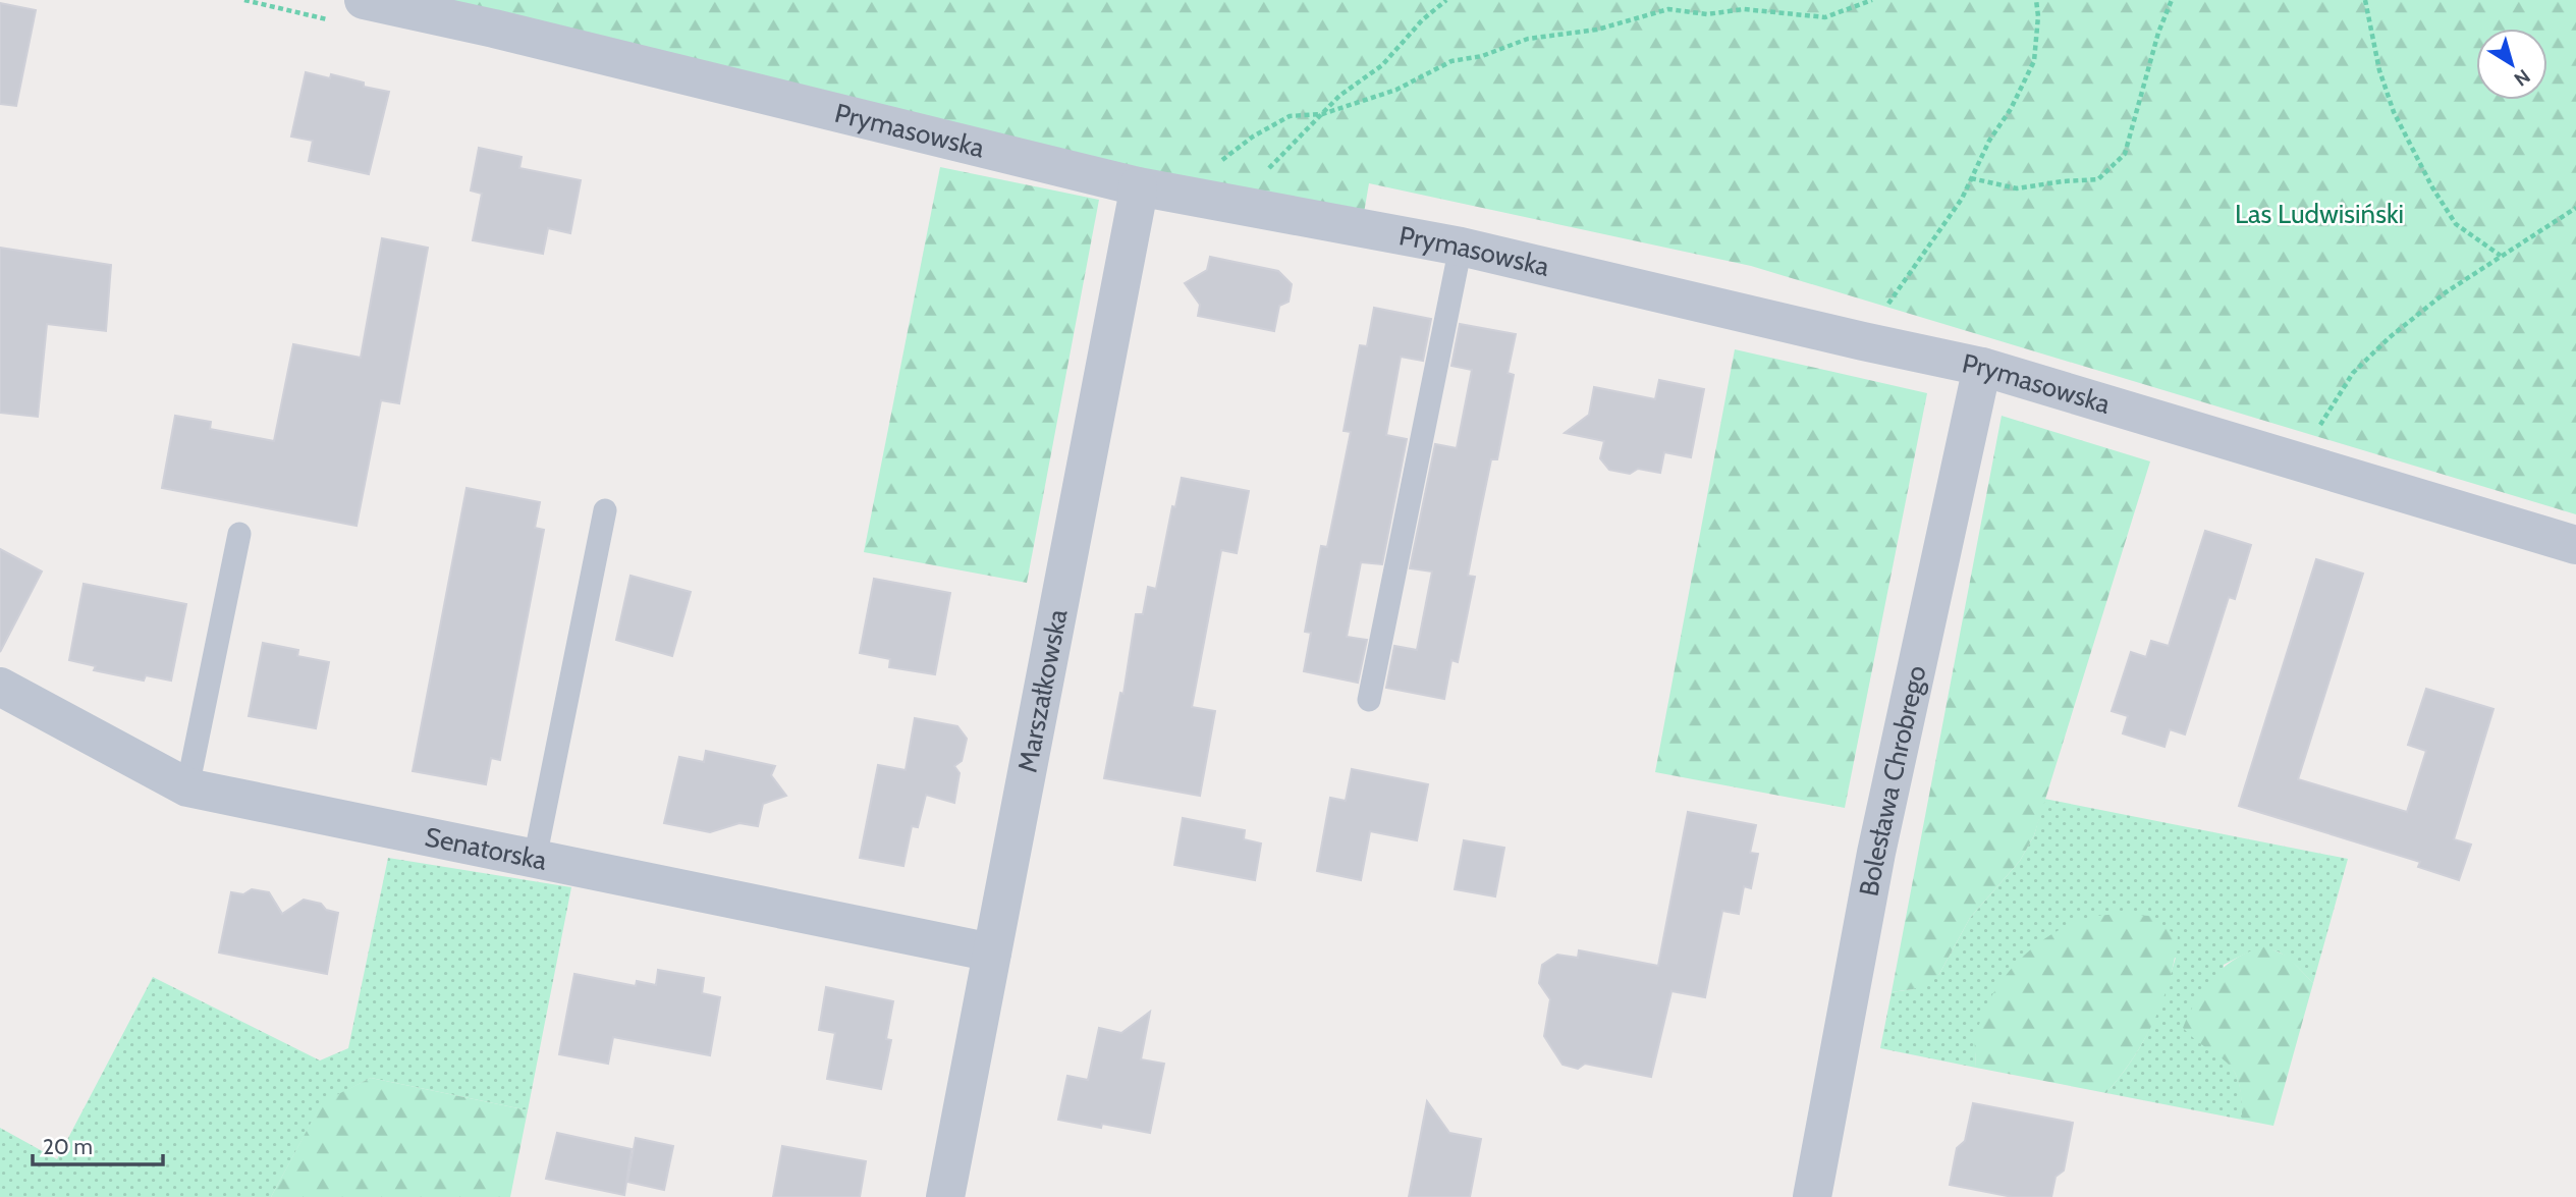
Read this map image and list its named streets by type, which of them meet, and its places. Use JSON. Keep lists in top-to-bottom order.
{
  "streets": {
    "street": [
      "Prymasowska",
      "Marszałkowska",
      "Bolesława Chrobrego",
      "Senatorska"
    ]
  },
  "crossings": [
    ["Prymasowska", "Marszałkowska"],
    ["Prymasowska", "Bolesława Chrobrego"],
    ["Marszałkowska", "Senatorska"]
  ],
  "parks": ["Las Ludwisiński"],
  "scale_bar": "20 m",
  "north": "bottom right"
}
